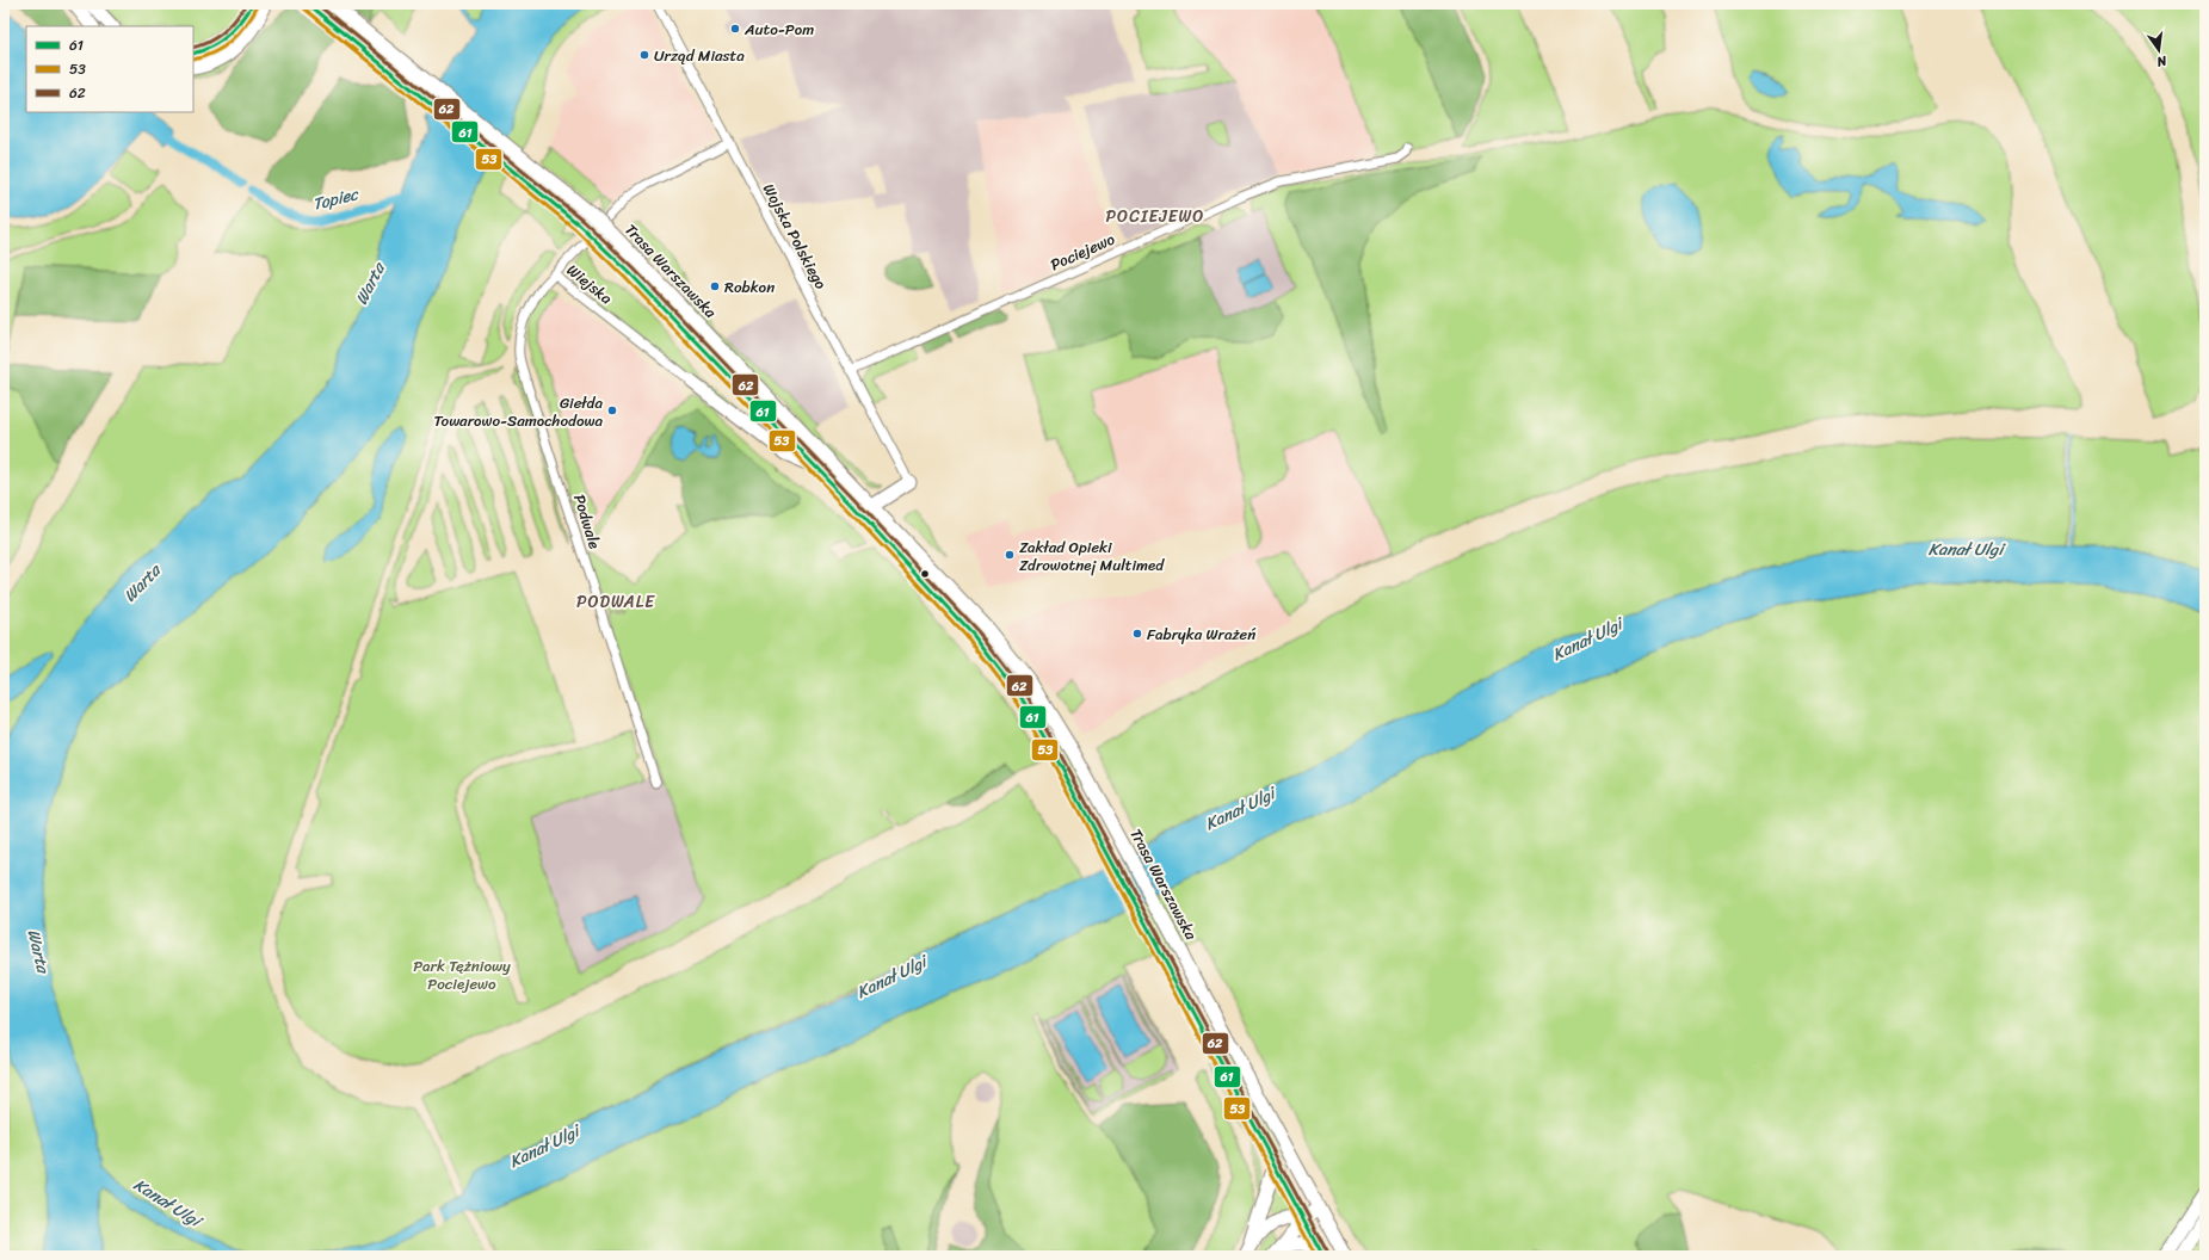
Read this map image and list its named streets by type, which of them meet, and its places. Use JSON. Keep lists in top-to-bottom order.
{
  "streets": {
    "main road": ["Trasa Warszawska"],
    "street": [
      "Wojska Polskiego",
      "Pociejewo",
      "Wiejska",
      "Podwale"
    ]
  },
  "crossings": [
    ["Wojska Polskiego", "Pociejewo"],
    ["Wojska Polskiego", "Wiejska"],
    ["Wiejska", "Podwale"]
  ],
  "districts": ["POCIEJEWO", "PODWALE"],
  "water": ["Topiec", "Warta", "Kanał Ulgi"],
  "parks": ["Park Tężniowy Pociejewo"],
  "places": [
    "Auto-Pom",
    "Urząd Miasta",
    "Robkon",
    "Giełda Towarowo-Samochodowa",
    "Zakład Opieki Zdrowotnej Multimed",
    "Fabryka Wrażeń"
  ],
  "lines": ["transit line 61", "transit line 62", "transit line 53"],
  "legend": ["61", "53", "62"],
  "north": "bottom"
}
